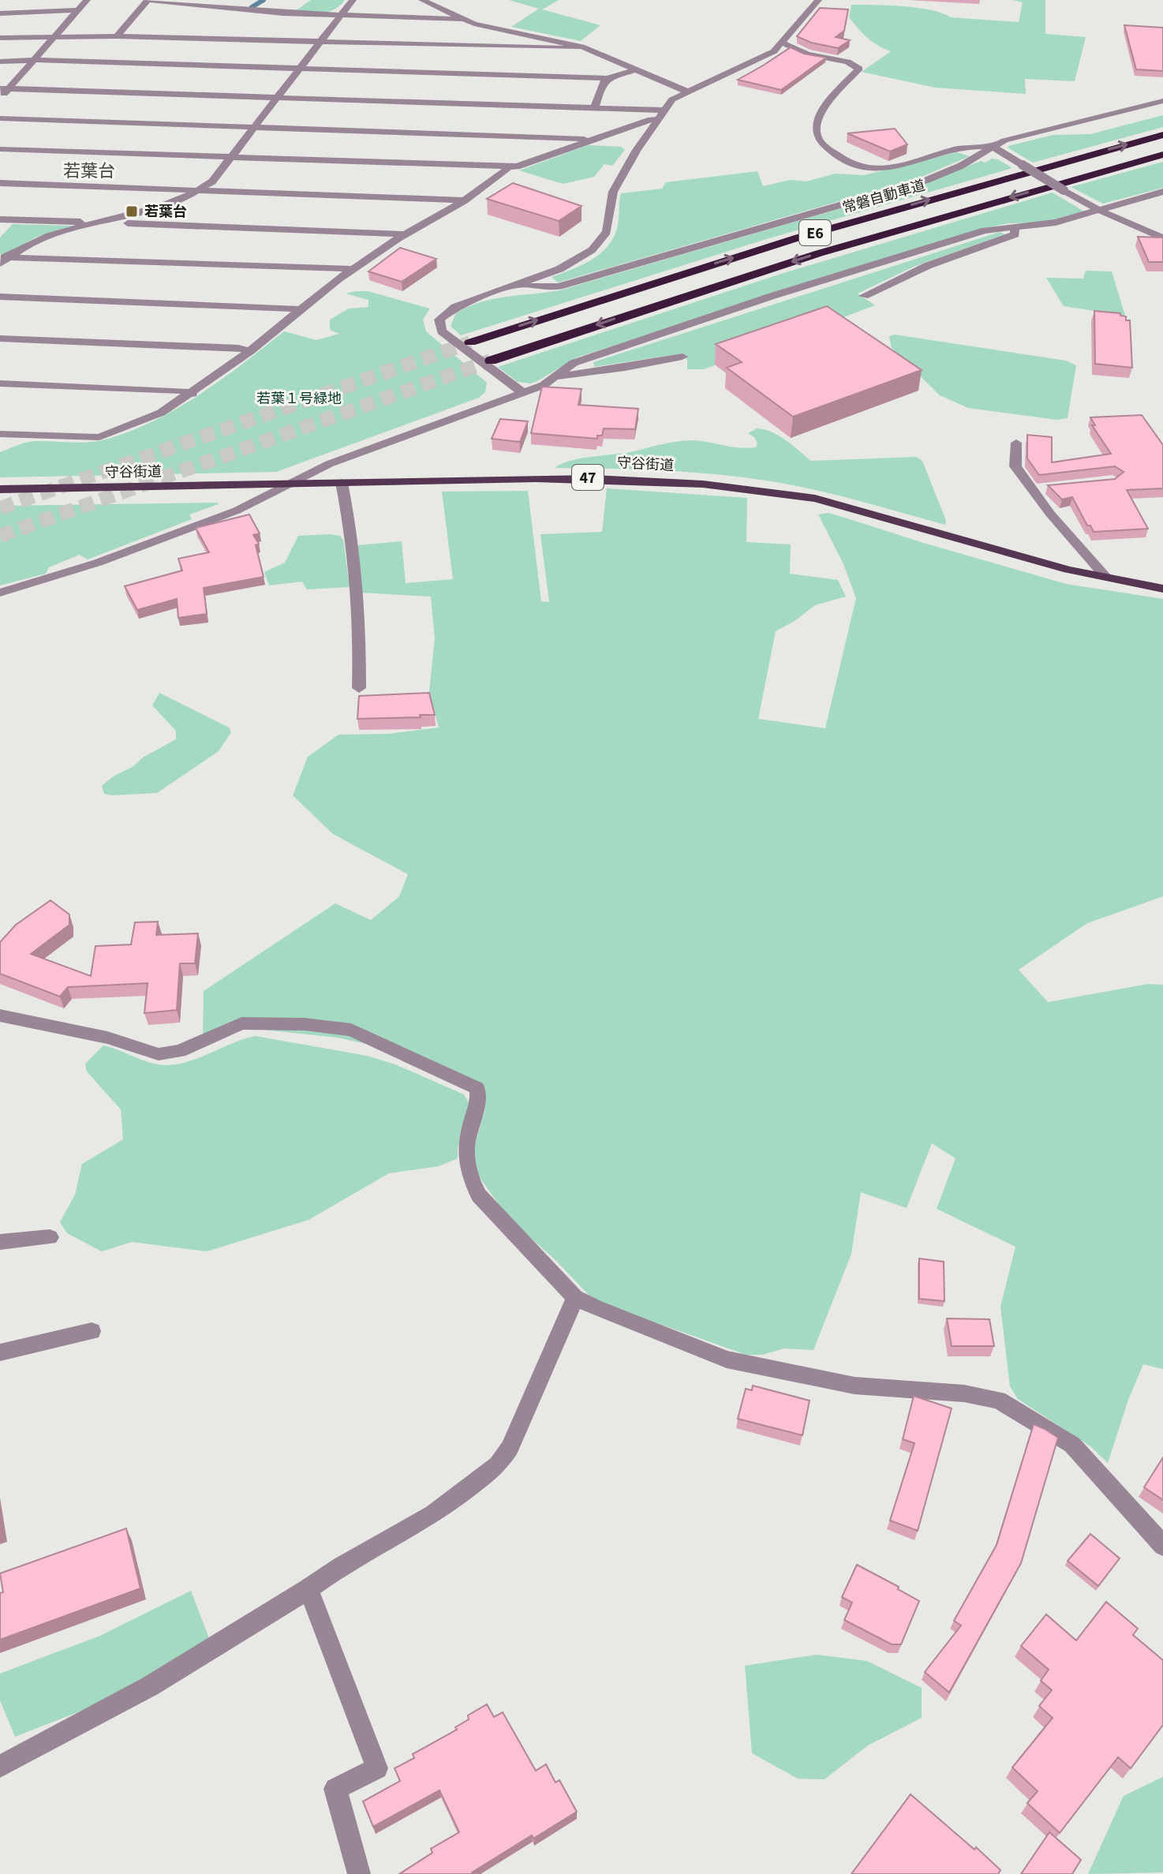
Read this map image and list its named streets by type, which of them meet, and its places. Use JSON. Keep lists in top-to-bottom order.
{
  "streets": {
    "highway": ["常磐自動車道", "E6"],
    "main road": ["守谷街道", "47"]
  },
  "districts": ["若葉台"],
  "parks": ["若葉１号緑地"],
  "places": {
    "transit": ["若葉台"]
  }
}
